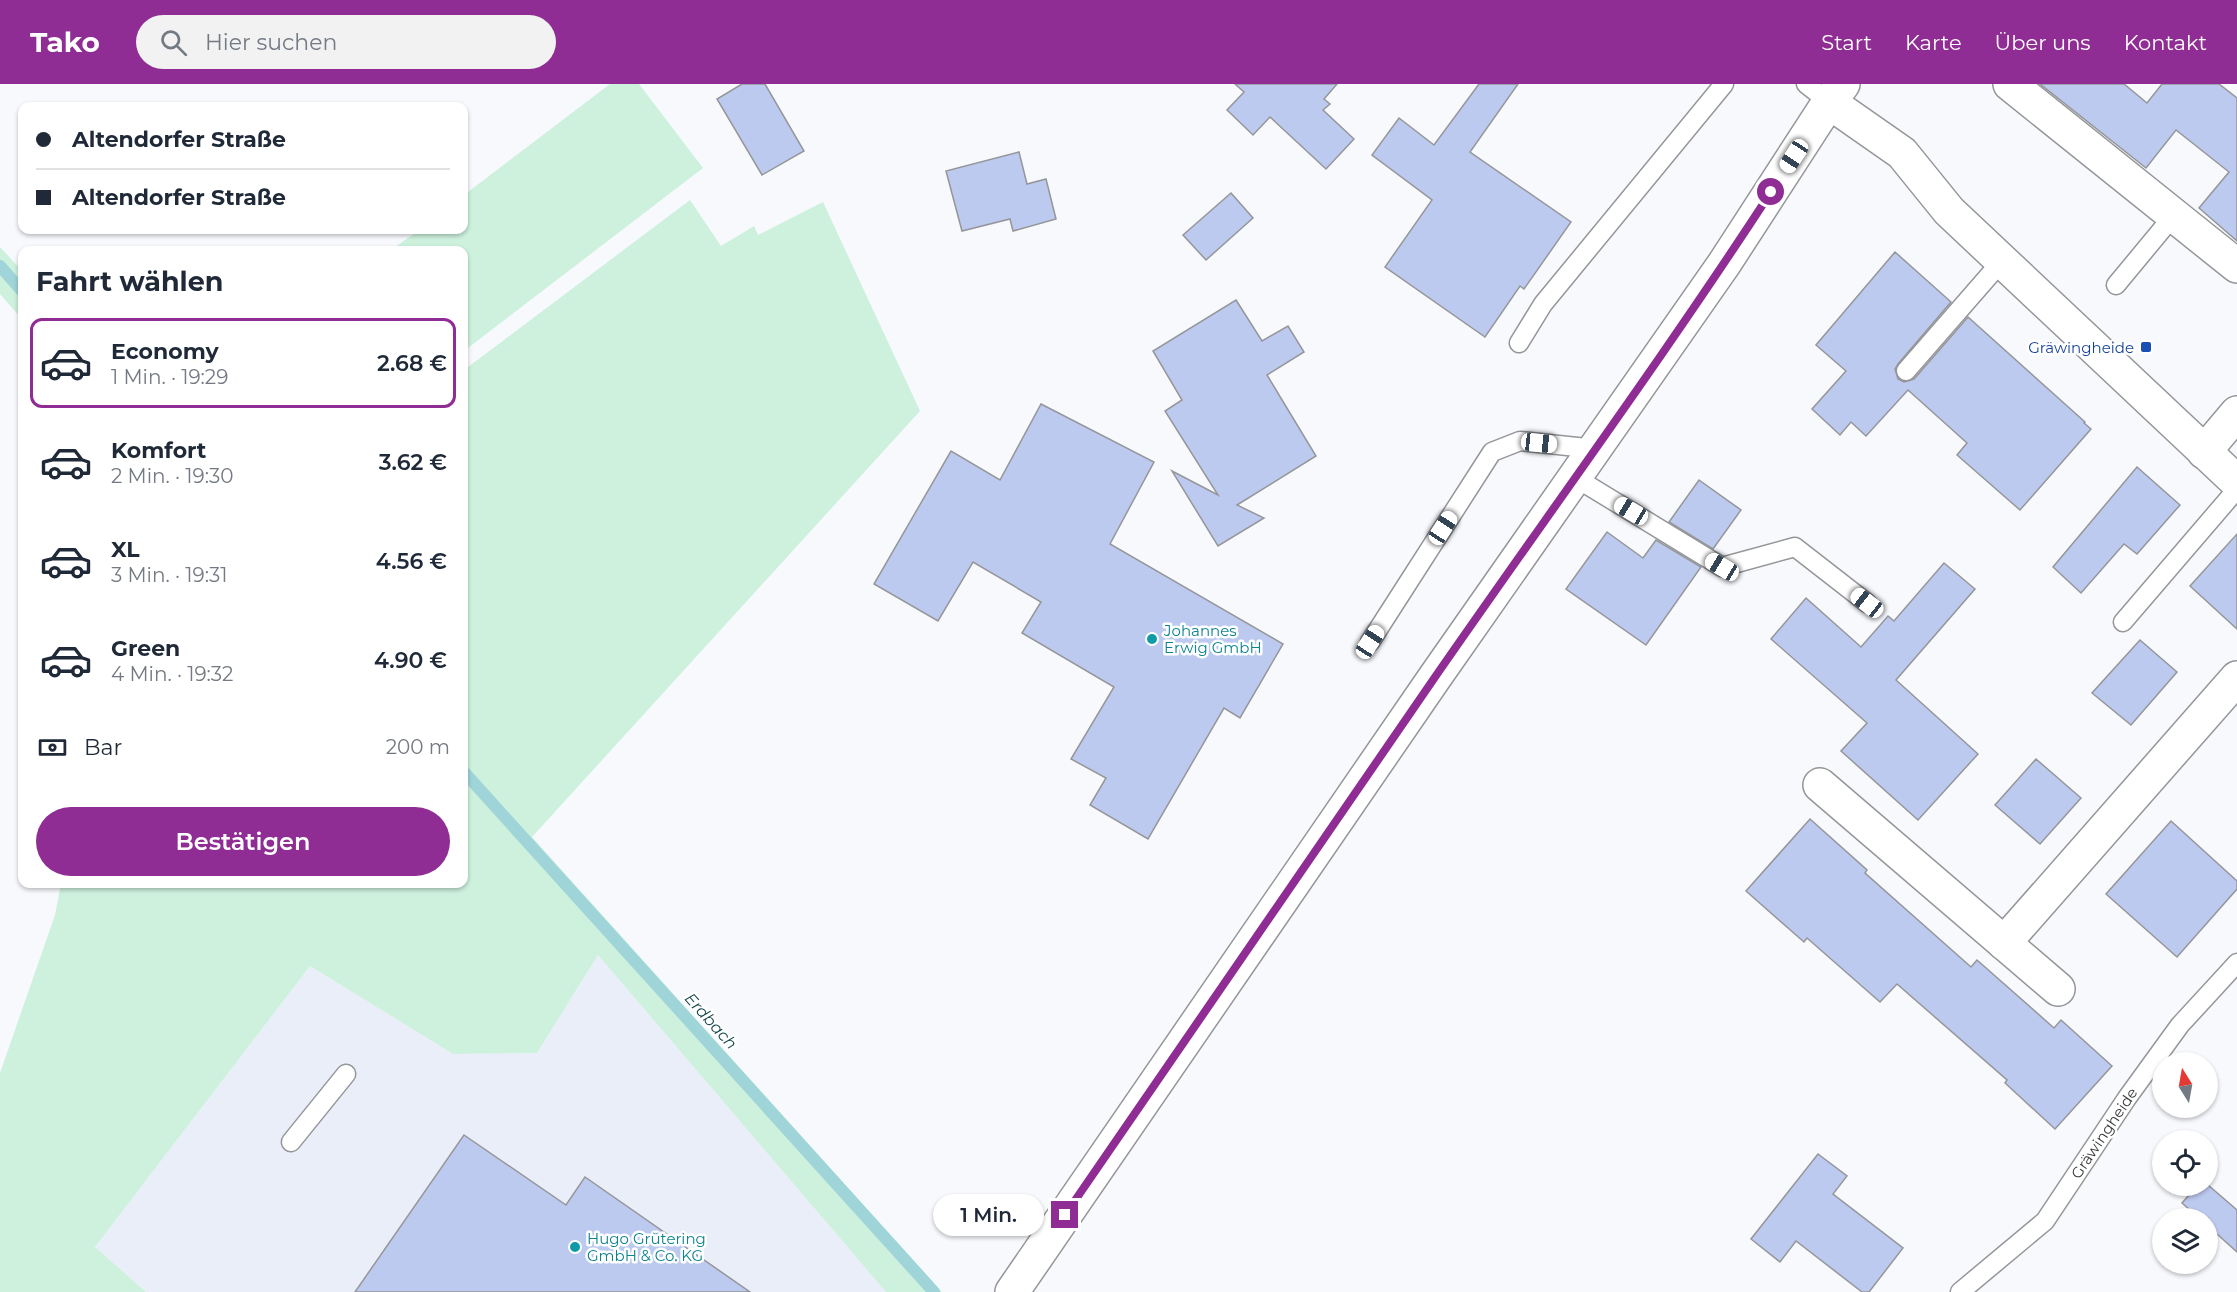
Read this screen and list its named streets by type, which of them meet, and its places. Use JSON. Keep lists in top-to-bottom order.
{
  "streets": {
    "lane": ["Gräwingheide"]
  },
  "water": ["Erdbach"],
  "places": {
    "transit": ["Gräwingheide"],
    "other": ["Johannes Erwig GmbH", "Hugo Grütering GmbH & Co. KG"]
  },
  "north": "top",
  "page": {
    "header": "Tako",
    "search": "Hier suchen",
    "nav": [
      "Start",
      "Karte",
      "Über uns",
      "Kontakt"
    ],
    "banner": ["Altendorfer Straße", "Altendorfer Straße"],
    "heading": "Fahrt wählen",
    "list": [
      {
        "name": "Economy",
        "note": "1 Min. · 19:29",
        "value": "2.68 €"
      },
      {
        "name": "Komfort",
        "note": "2 Min. · 19:30",
        "value": "3.62 €"
      },
      {
        "name": "XL",
        "note": "3 Min. · 19:31",
        "value": "4.56 €"
      },
      {
        "name": "Green",
        "note": "4 Min. · 19:32",
        "value": "4.90 €"
      }
    ],
    "pay": ["Bar", "200 m"],
    "buttons": "Bestätigen",
    "bubble": "1 Min."
  }
}
